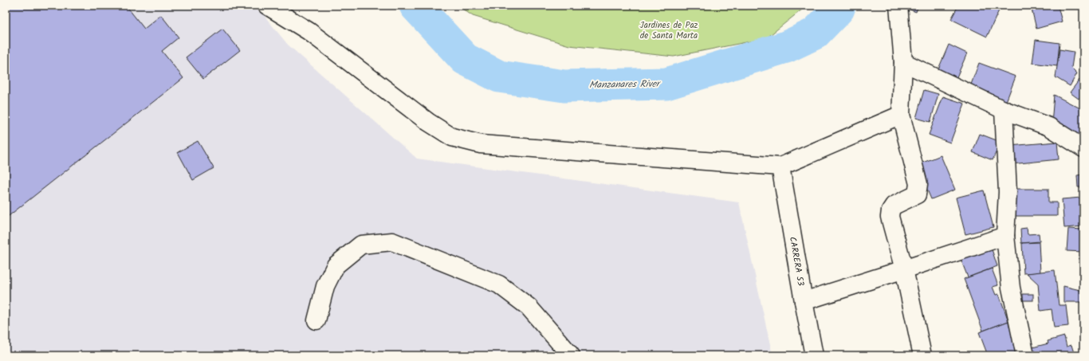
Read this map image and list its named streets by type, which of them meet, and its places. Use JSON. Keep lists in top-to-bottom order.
{
  "streets": {
    "street": ["CARRERA 53"]
  },
  "water": ["Manzanares River"],
  "parks": ["Jardines de Paz de Santa Marta"]
}
